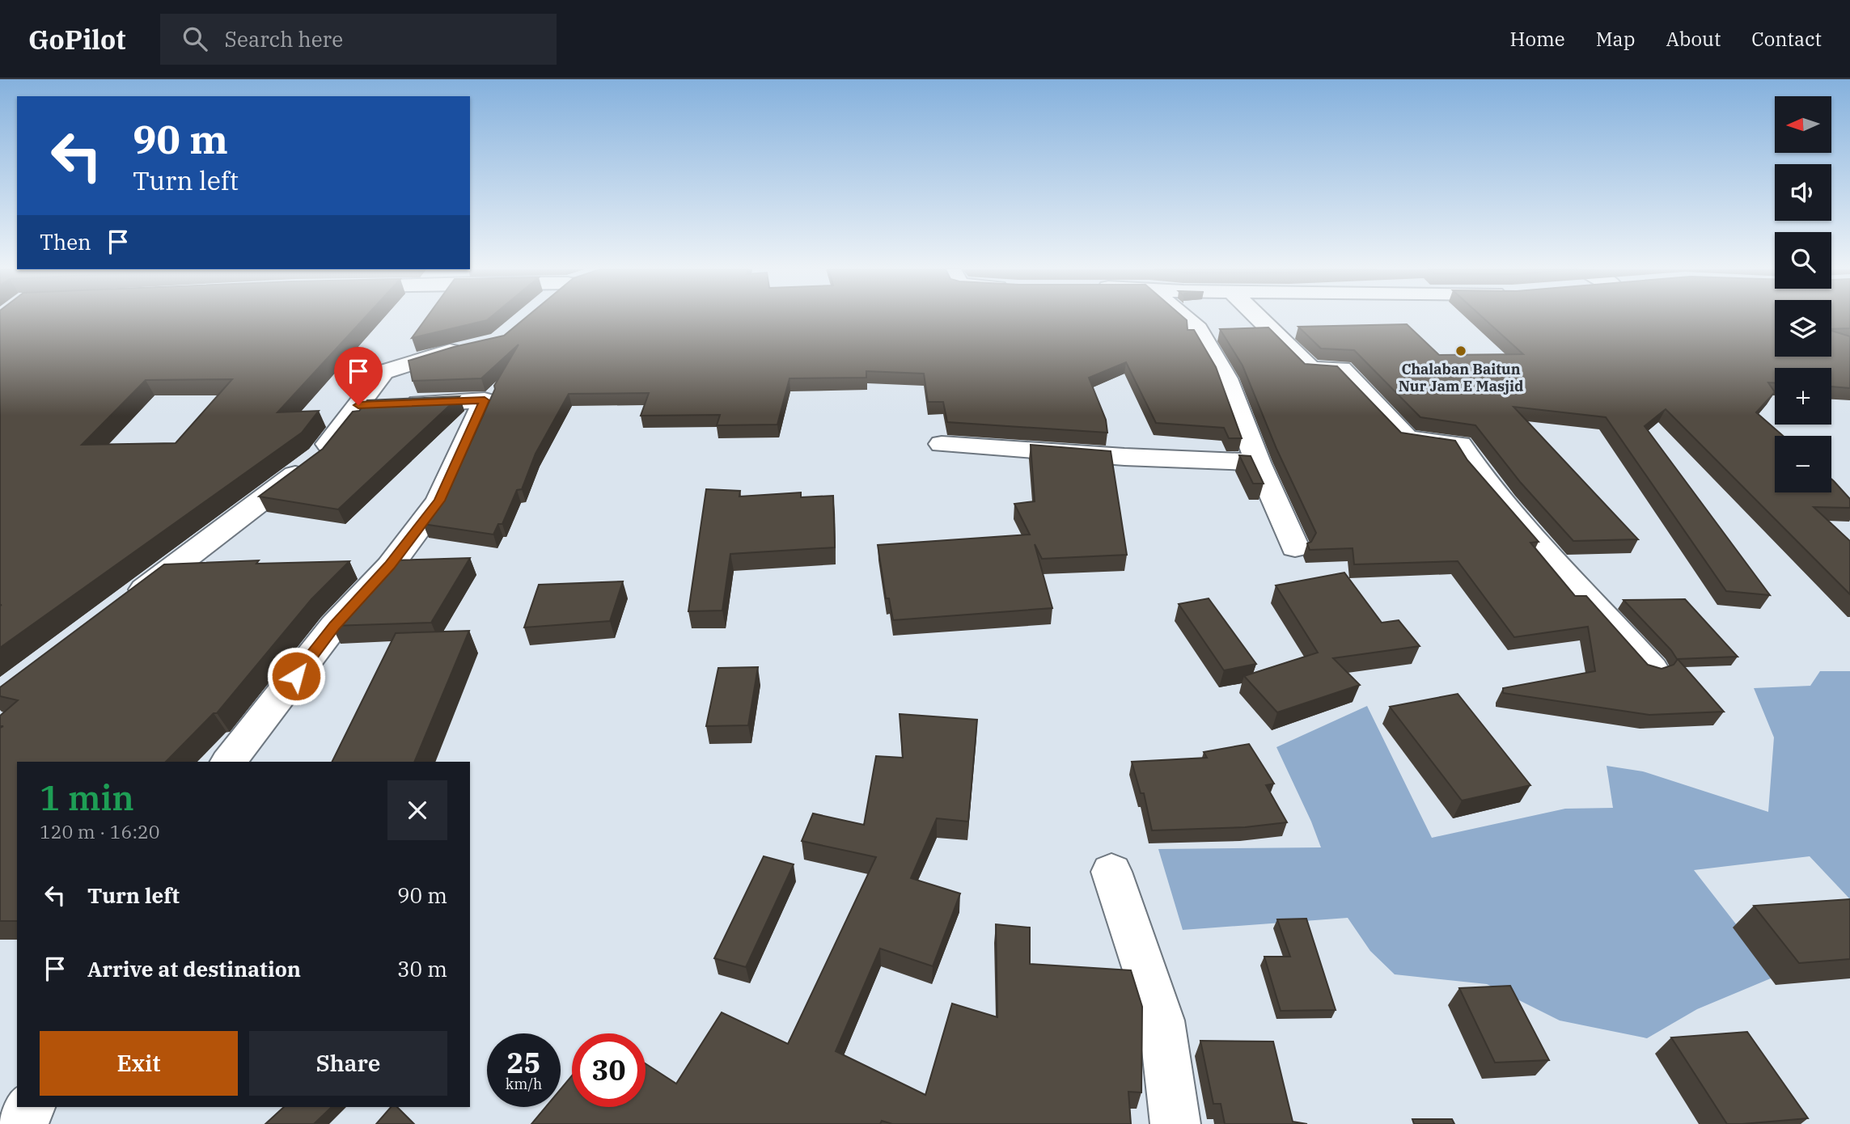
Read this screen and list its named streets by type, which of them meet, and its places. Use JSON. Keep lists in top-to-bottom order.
{
  "places": ["Chalaban Baitun Nur Jam E Masjid"],
  "north": "left",
  "page": {
    "header": "GoPilot",
    "search": "Search here",
    "nav": [
      "Home",
      "Map",
      "About",
      "Contact"
    ],
    "map_buttons": ["+", "−"],
    "turn": ["90 m", "Turn left"],
    "then": "Then",
    "heading": ["1 min", "120 m · 16:20"],
    "list": [
      {
        "name": "Turn left",
        "value": "90 m"
      },
      {
        "name": "Arrive at destination",
        "value": "30 m"
      }
    ],
    "buttons": ["Exit", "Share"],
    "speed": "25 km/h",
    "limit": "30"
  }
}
